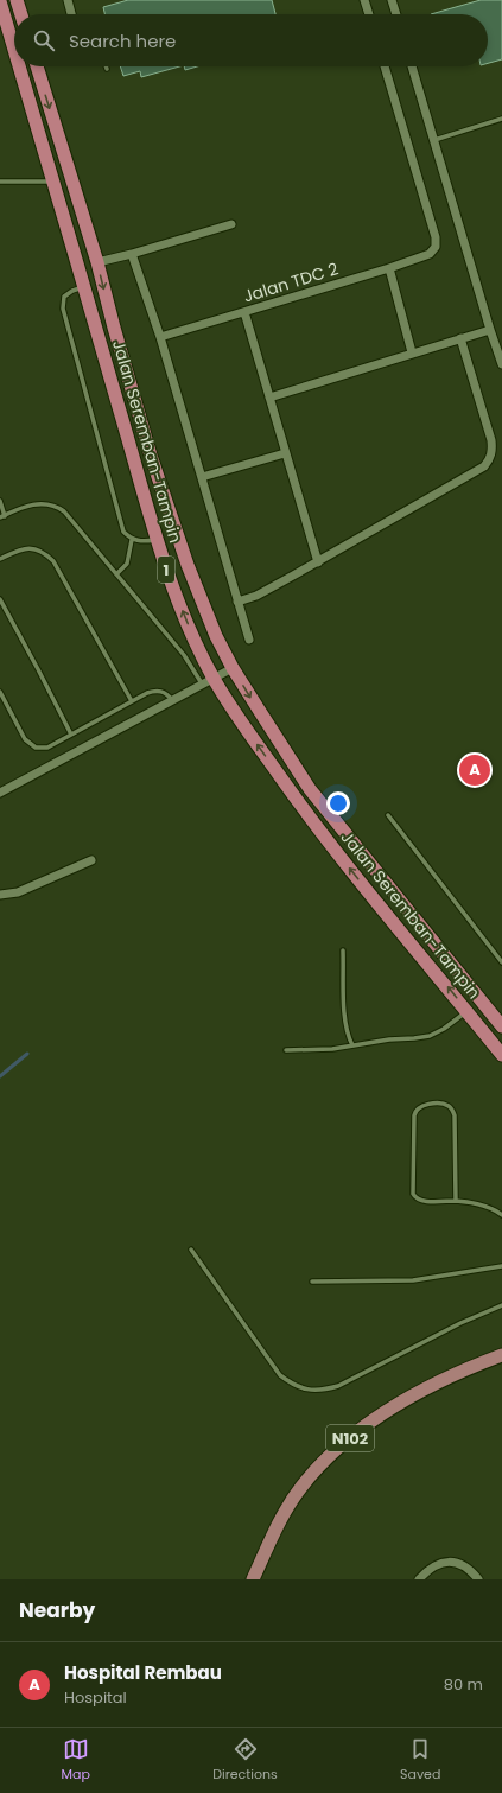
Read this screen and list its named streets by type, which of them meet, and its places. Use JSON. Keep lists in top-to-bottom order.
{
  "streets": {
    "highway": ["Jalan Seremban-Tampin", "1"],
    "main road": ["N102"],
    "street": ["Jalan TDC 2"]
  },
  "page": {
    "search": "Search here",
    "pins": "A",
    "heading": "Nearby",
    "list": [
      {
        "mark": "A",
        "name": "Hospital Rembau",
        "note": "Hospital",
        "value": "80 m"
      }
    ],
    "nav": ["Map", "Directions", "Saved"]
  }
}
